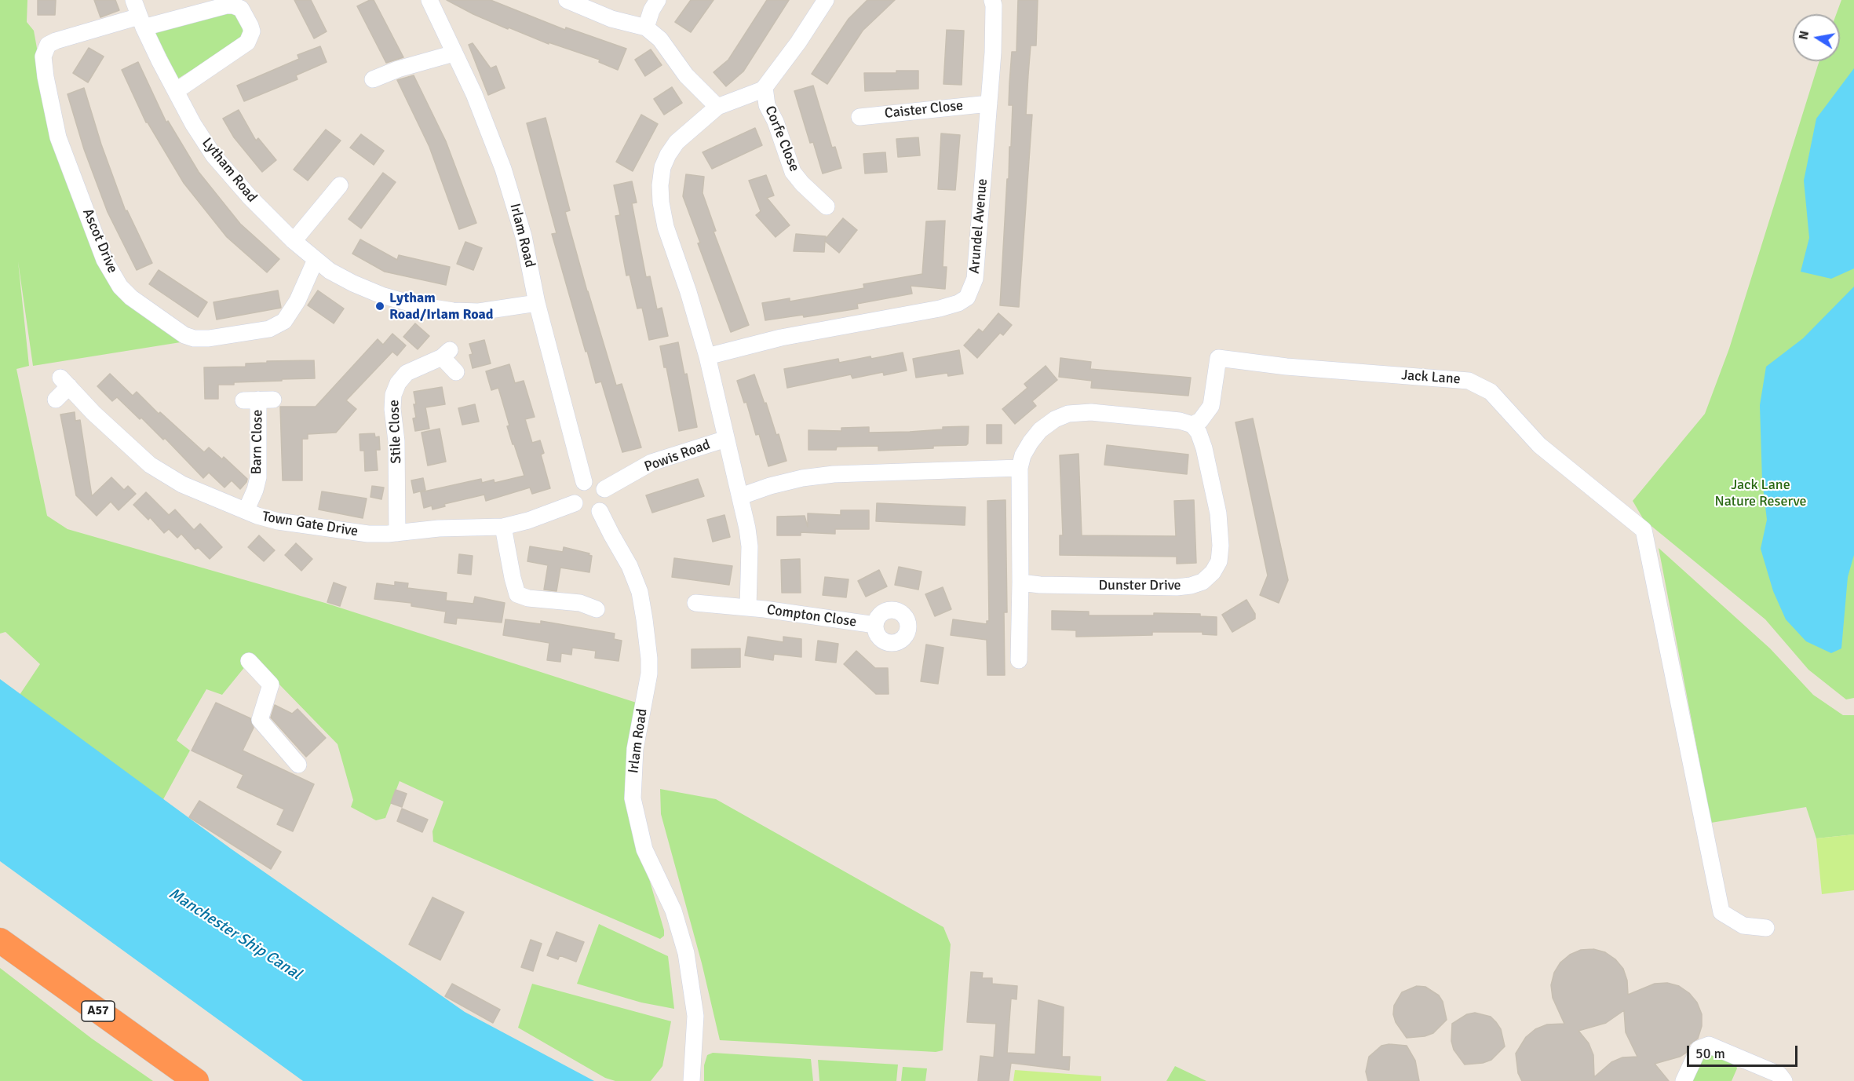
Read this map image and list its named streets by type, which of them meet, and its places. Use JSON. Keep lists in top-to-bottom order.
{
  "streets": {
    "highway": ["A57"],
    "street": [
      "Caister Close",
      "Corfe Close",
      "Lytham Road",
      "Arundel Avenue",
      "Irlam Road",
      "Ascot Drive",
      "Jack Lane",
      "Stile Close",
      "Barn Close",
      "Powis Road",
      "Town Gate Drive",
      "Dunster Drive",
      "Compton Close"
    ]
  },
  "crossings": [
    ["Caister Close", "Arundel Avenue"],
    ["Lytham Road", "Irlam Road"],
    ["Lytham Road", "Ascot Drive"],
    ["Irlam Road", "Powis Road"],
    ["Irlam Road", "Town Gate Drive"],
    ["Jack Lane", "Dunster Drive"],
    ["Stile Close", "Town Gate Drive"],
    ["Barn Close", "Town Gate Drive"],
    ["Powis Road", "Town Gate Drive"]
  ],
  "water": ["Manchester Ship Canal"],
  "parks": ["Jack Lane Nature Reserve"],
  "places": ["Lytham Road/Irlam Road"],
  "scale_bar": "50 m",
  "north": "left"
}
